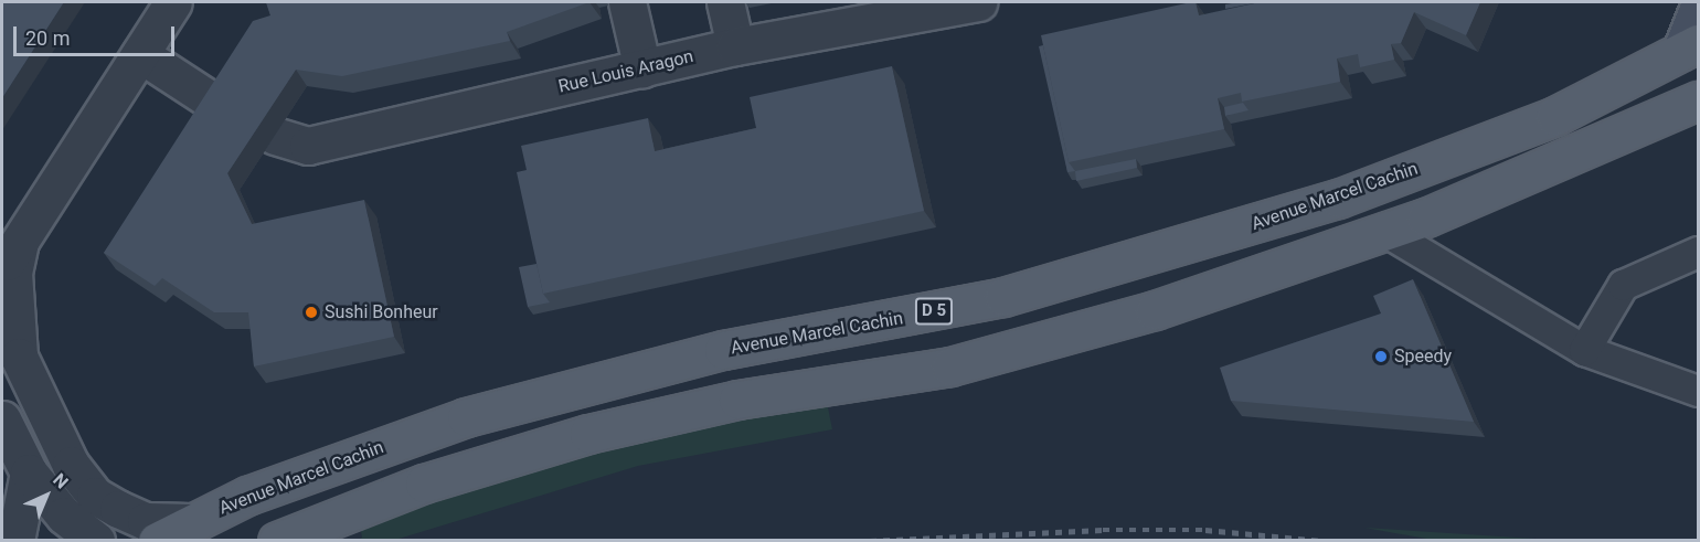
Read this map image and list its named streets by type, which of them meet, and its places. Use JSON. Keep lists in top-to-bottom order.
{
  "streets": {
    "main road": ["Avenue Marcel Cachin", "D 5"],
    "street": ["Rue Louis Aragon"]
  },
  "places": ["Sushi Bonheur", "Speedy"],
  "scale_bar": "20 m",
  "north": "top right"
}
